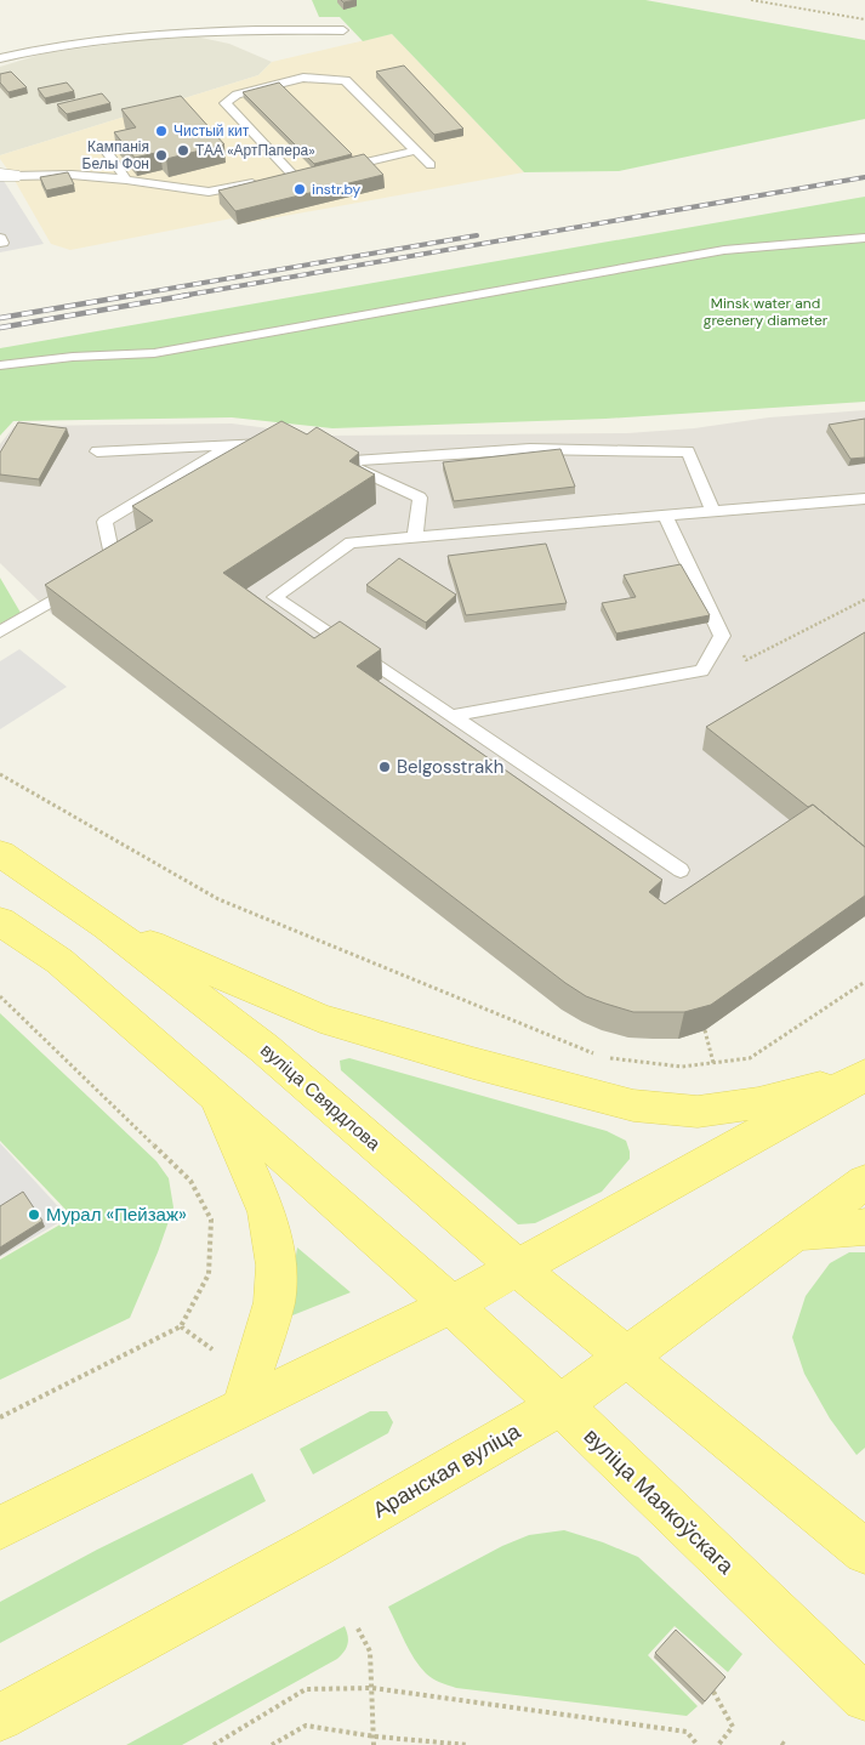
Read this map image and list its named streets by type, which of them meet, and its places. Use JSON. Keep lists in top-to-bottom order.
{
  "streets": {
    "main road": ["вуліца Свярдлова", "Аранская вуліца", "вуліца Маякоўскага"]
  },
  "crossings": [
    ["вуліца Свярдлова", "Аранская вуліца"],
    ["Аранская вуліца", "вуліца Маякоўскага"]
  ],
  "parks": ["Minsk water and greenery diameter"],
  "places": [
    "Чистый кит",
    "ТАА «АртПапера»",
    "Кампанія Белы Фон",
    "instr.by",
    "Belgosstrakh",
    "Мурал «Пейзаж»"
  ]
}
